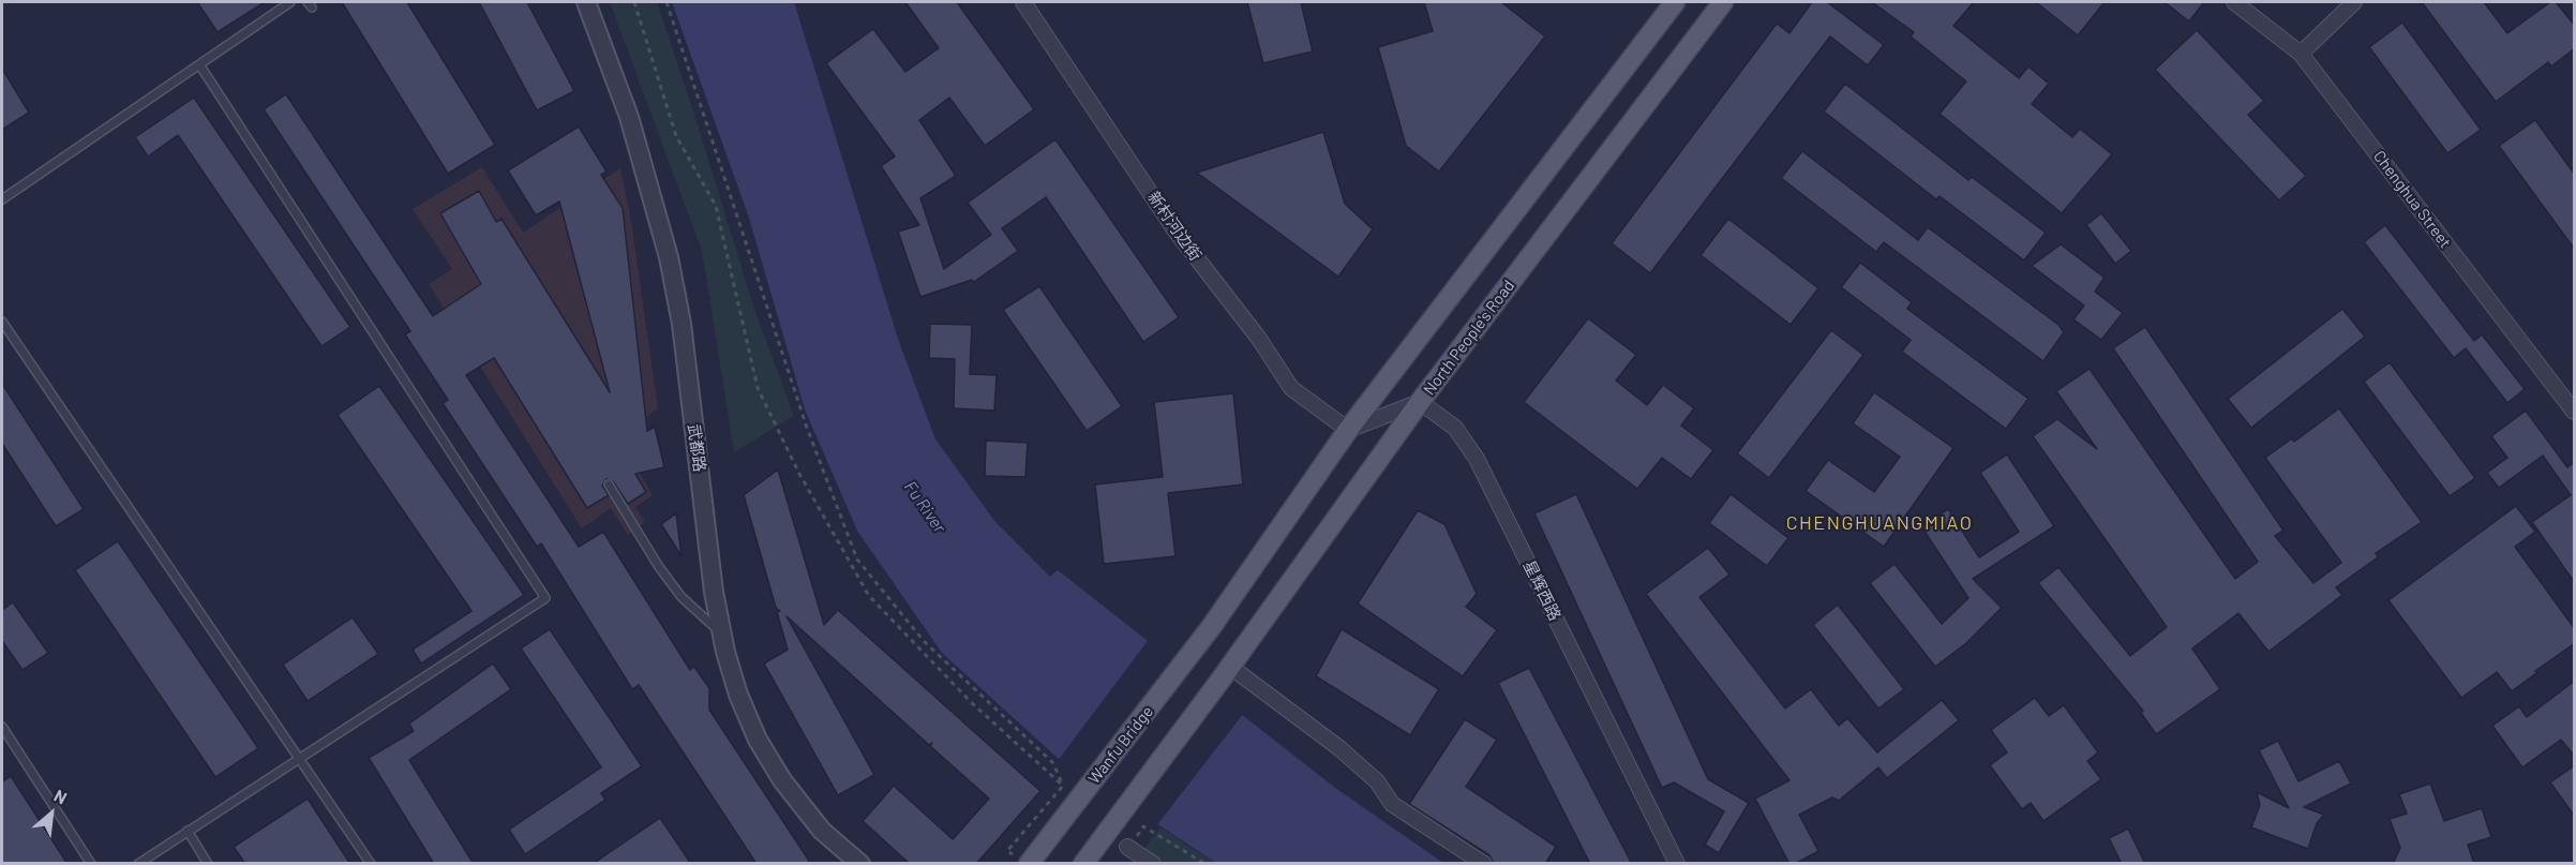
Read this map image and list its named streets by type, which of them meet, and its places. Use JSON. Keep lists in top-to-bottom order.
{
  "streets": {
    "main road": ["North People's Road", "Wanfu Bridge"],
    "street": [
      "Chenghua Street",
      "新村河边街",
      "武都路",
      "星辉西路"
    ]
  },
  "crossings": [
    ["新村河边街", "Wanfu Bridge"],
    ["North People's Road", "星辉西路"]
  ],
  "districts": ["CHENGHUANGMIAO"],
  "water": ["Fu River"],
  "north": "top right"
}
